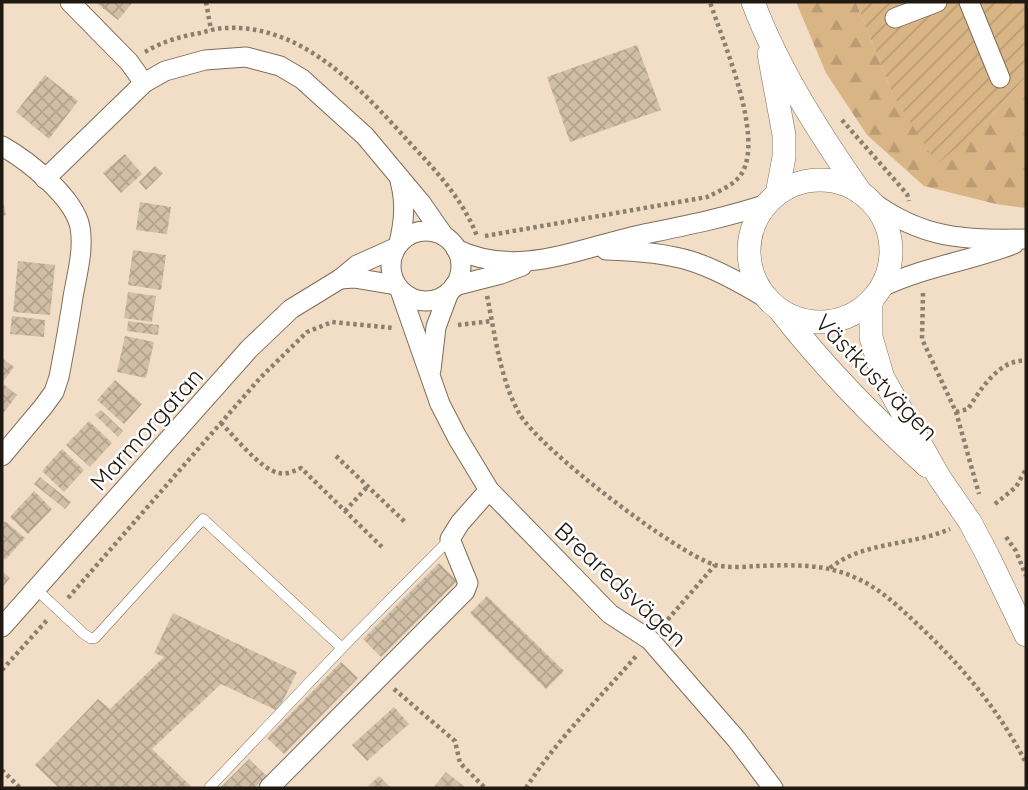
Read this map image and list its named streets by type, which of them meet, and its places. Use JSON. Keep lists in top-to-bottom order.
{
  "streets": {
    "street": ["Västkustvägen", "Marmorgatan", "Brearedsvägen"]
  },
  "crossings": [
    ["Marmorgatan", "Brearedsvägen"]
  ]
}
